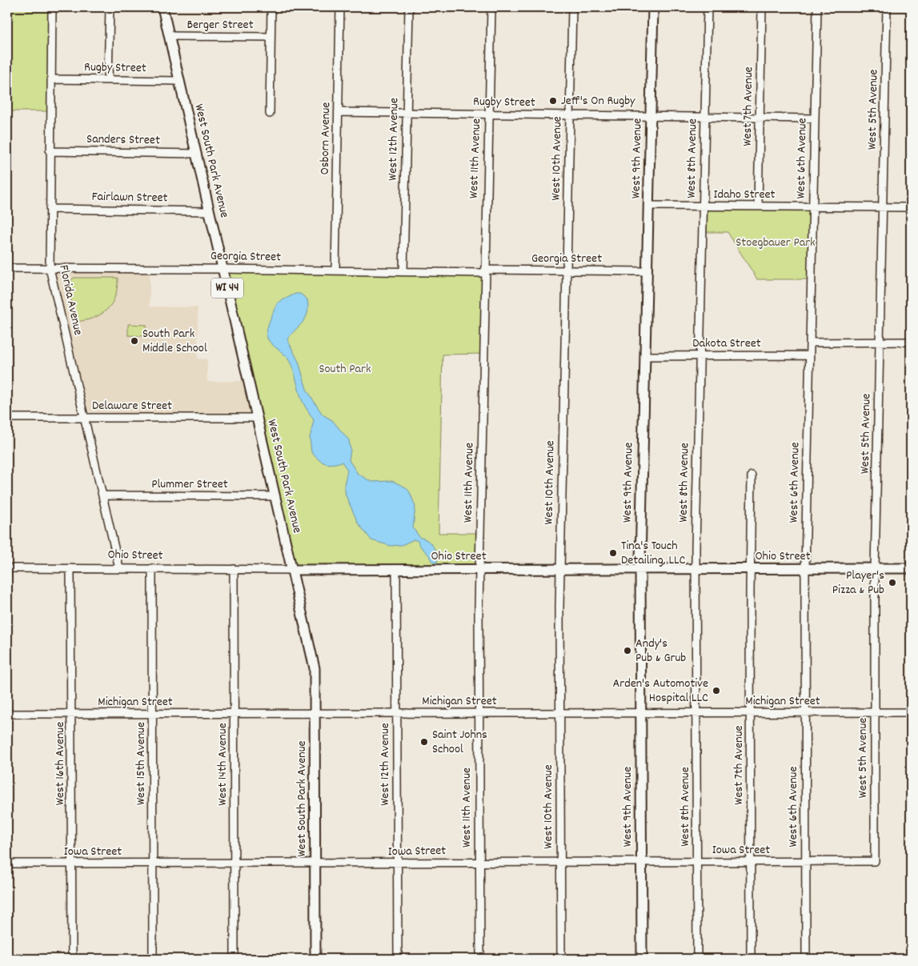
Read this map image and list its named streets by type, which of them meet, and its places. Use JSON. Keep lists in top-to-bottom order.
{
  "streets": {
    "main road": [
      "West 9th Avenue",
      "West South Park Avenue",
      "WI 44",
      "Ohio Street"
    ],
    "street": [
      "Berger Street",
      "Rugby Street",
      "West 7th Avenue",
      "West 5th Avenue",
      "Osborn Avenue",
      "West 12th Avenue",
      "Sanders Street",
      "West 11th Avenue",
      "West 10th Avenue",
      "West 8th Avenue",
      "West 6th Avenue",
      "Idaho Street",
      "Fairlawn Street",
      "Georgia Street",
      "Florida Avenue",
      "Dakota Street",
      "Delaware Street",
      "Plummer Street",
      "Michigan Street",
      "West 16th Avenue",
      "West 15th Avenue",
      "West 14th Avenue",
      "Iowa Street"
    ]
  },
  "crossings": [
    ["Berger Street", "West South Park Avenue"],
    ["Rugby Street", "West 7th Avenue"],
    ["Rugby Street", "Osborn Avenue"],
    ["Rugby Street", "West 12th Avenue"],
    ["Rugby Street", "West 11th Avenue"],
    ["Rugby Street", "West 10th Avenue"],
    ["Rugby Street", "West 9th Avenue"],
    ["Rugby Street", "West 8th Avenue"],
    ["Rugby Street", "West 6th Avenue"],
    ["Rugby Street", "West South Park Avenue"],
    ["Rugby Street", "Florida Avenue"],
    ["West 7th Avenue", "Idaho Street"],
    ["West 7th Avenue", "Ohio Street"],
    ["West 7th Avenue", "Michigan Street"],
    ["West 7th Avenue", "Iowa Street"],
    ["West 5th Avenue", "Idaho Street"],
    ["West 5th Avenue", "Ohio Street"],
    ["West 5th Avenue", "Michigan Street"],
    ["West 5th Avenue", "Iowa Street"],
    ["Osborn Avenue", "Georgia Street"],
    ["West 12th Avenue", "Georgia Street"],
    ["West 12th Avenue", "Ohio Street"],
    ["West 12th Avenue", "Michigan Street"],
    ["West 12th Avenue", "Iowa Street"],
    ["Sanders Street", "West South Park Avenue"],
    ["Sanders Street", "Florida Avenue"],
    ["West 11th Avenue", "Georgia Street"],
    ["West 11th Avenue", "Ohio Street"],
    ["West 11th Avenue", "Michigan Street"],
    ["West 11th Avenue", "Iowa Street"],
    ["West 10th Avenue", "Georgia Street"],
    ["West 10th Avenue", "Ohio Street"],
    ["West 10th Avenue", "Michigan Street"],
    ["West 10th Avenue", "Iowa Street"],
    ["West 9th Avenue", "Idaho Street"],
    ["West 9th Avenue", "Georgia Street"],
    ["West 9th Avenue", "Dakota Street"],
    ["West 9th Avenue", "Ohio Street"],
    ["West 9th Avenue", "Michigan Street"],
    ["West 9th Avenue", "Iowa Street"],
    ["West 8th Avenue", "Idaho Street"],
    ["West 8th Avenue", "Dakota Street"],
    ["West 8th Avenue", "Ohio Street"],
    ["West 8th Avenue", "Michigan Street"],
    ["West 8th Avenue", "Iowa Street"],
    ["West 6th Avenue", "Idaho Street"],
    ["West 6th Avenue", "Dakota Street"],
    ["West 6th Avenue", "Ohio Street"],
    ["West 6th Avenue", "Michigan Street"],
    ["West 6th Avenue", "Iowa Street"],
    ["West South Park Avenue", "Fairlawn Street"],
    ["West South Park Avenue", "Georgia Street"],
    ["West South Park Avenue", "Delaware Street"],
    ["West South Park Avenue", "Plummer Street"],
    ["West South Park Avenue", "Ohio Street"],
    ["West South Park Avenue", "Michigan Street"],
    ["West South Park Avenue", "Iowa Street"],
    ["Fairlawn Street", "Florida Avenue"],
    ["Georgia Street", "Florida Avenue"],
    ["Florida Avenue", "Delaware Street"],
    ["Florida Avenue", "Plummer Street"],
    ["Florida Avenue", "Ohio Street"],
    ["Ohio Street", "West 16th Avenue"],
    ["Ohio Street", "West 15th Avenue"],
    ["Ohio Street", "West 14th Avenue"],
    ["Michigan Street", "West 16th Avenue"],
    ["Michigan Street", "West 15th Avenue"],
    ["Michigan Street", "West 14th Avenue"],
    ["West 16th Avenue", "Iowa Street"],
    ["West 15th Avenue", "Iowa Street"],
    ["West 14th Avenue", "Iowa Street"]
  ],
  "parks": ["Stoegbauer Park", "South Park"],
  "places": [
    "Jeff's On Rugby",
    "South Park Middle School",
    "Tina's Touch Detailing, LLC",
    "Player's Pizza & Pub",
    "Andy's Pub & Grub",
    "Arden's Automotive Hospital LLC",
    "Saint Johns School"
  ]
}
